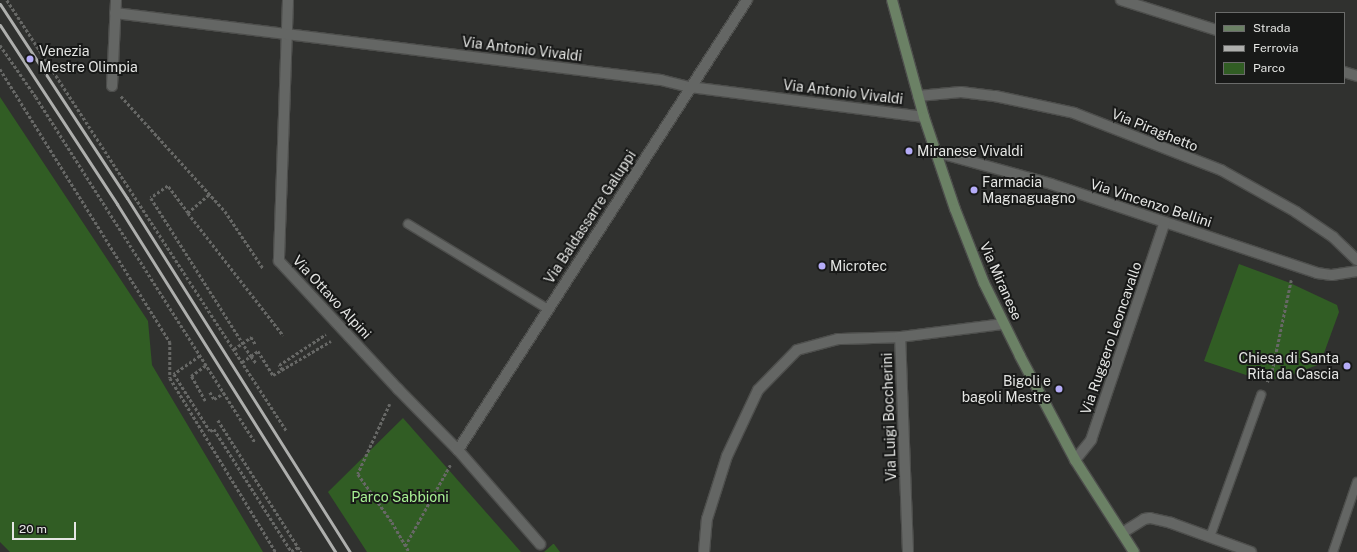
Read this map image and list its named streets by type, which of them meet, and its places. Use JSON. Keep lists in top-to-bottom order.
{
  "streets": {
    "street": [
      "Via Antonio Vivaldi",
      "Via Piraghetto",
      "Via Vincenzo Bellini",
      "Via Baldassarre Galuppi",
      "Via Miranese",
      "Via Ottavo Alpini",
      "Via Ruggero Leoncavallo",
      "Via Luigi Boccherini"
    ]
  },
  "crossings": [
    ["Via Antonio Vivaldi", "Via Baldassarre Galuppi"],
    ["Via Antonio Vivaldi", "Via Miranese"],
    ["Via Antonio Vivaldi", "Via Ottavo Alpini"],
    ["Via Piraghetto", "Via Miranese"],
    ["Via Vincenzo Bellini", "Via Miranese"],
    ["Via Vincenzo Bellini", "Via Ruggero Leoncavallo"],
    ["Via Baldassarre Galuppi", "Via Ottavo Alpini"],
    ["Via Miranese", "Via Ruggero Leoncavallo"],
    ["Via Miranese", "Via Luigi Boccherini"]
  ],
  "parks": ["Parco Sabbioni"],
  "places": [
    "Venezia Mestre Olimpia",
    "Miranese Vivaldi",
    "Farmacia Magnaguagno",
    "Microtec",
    "Chiesa di Santa Rita da Cascia",
    "Bigoli e bagoli Mestre"
  ],
  "legend": ["Strada", "Ferrovia", "Parco"],
  "scale_bar": "20 m"
}
